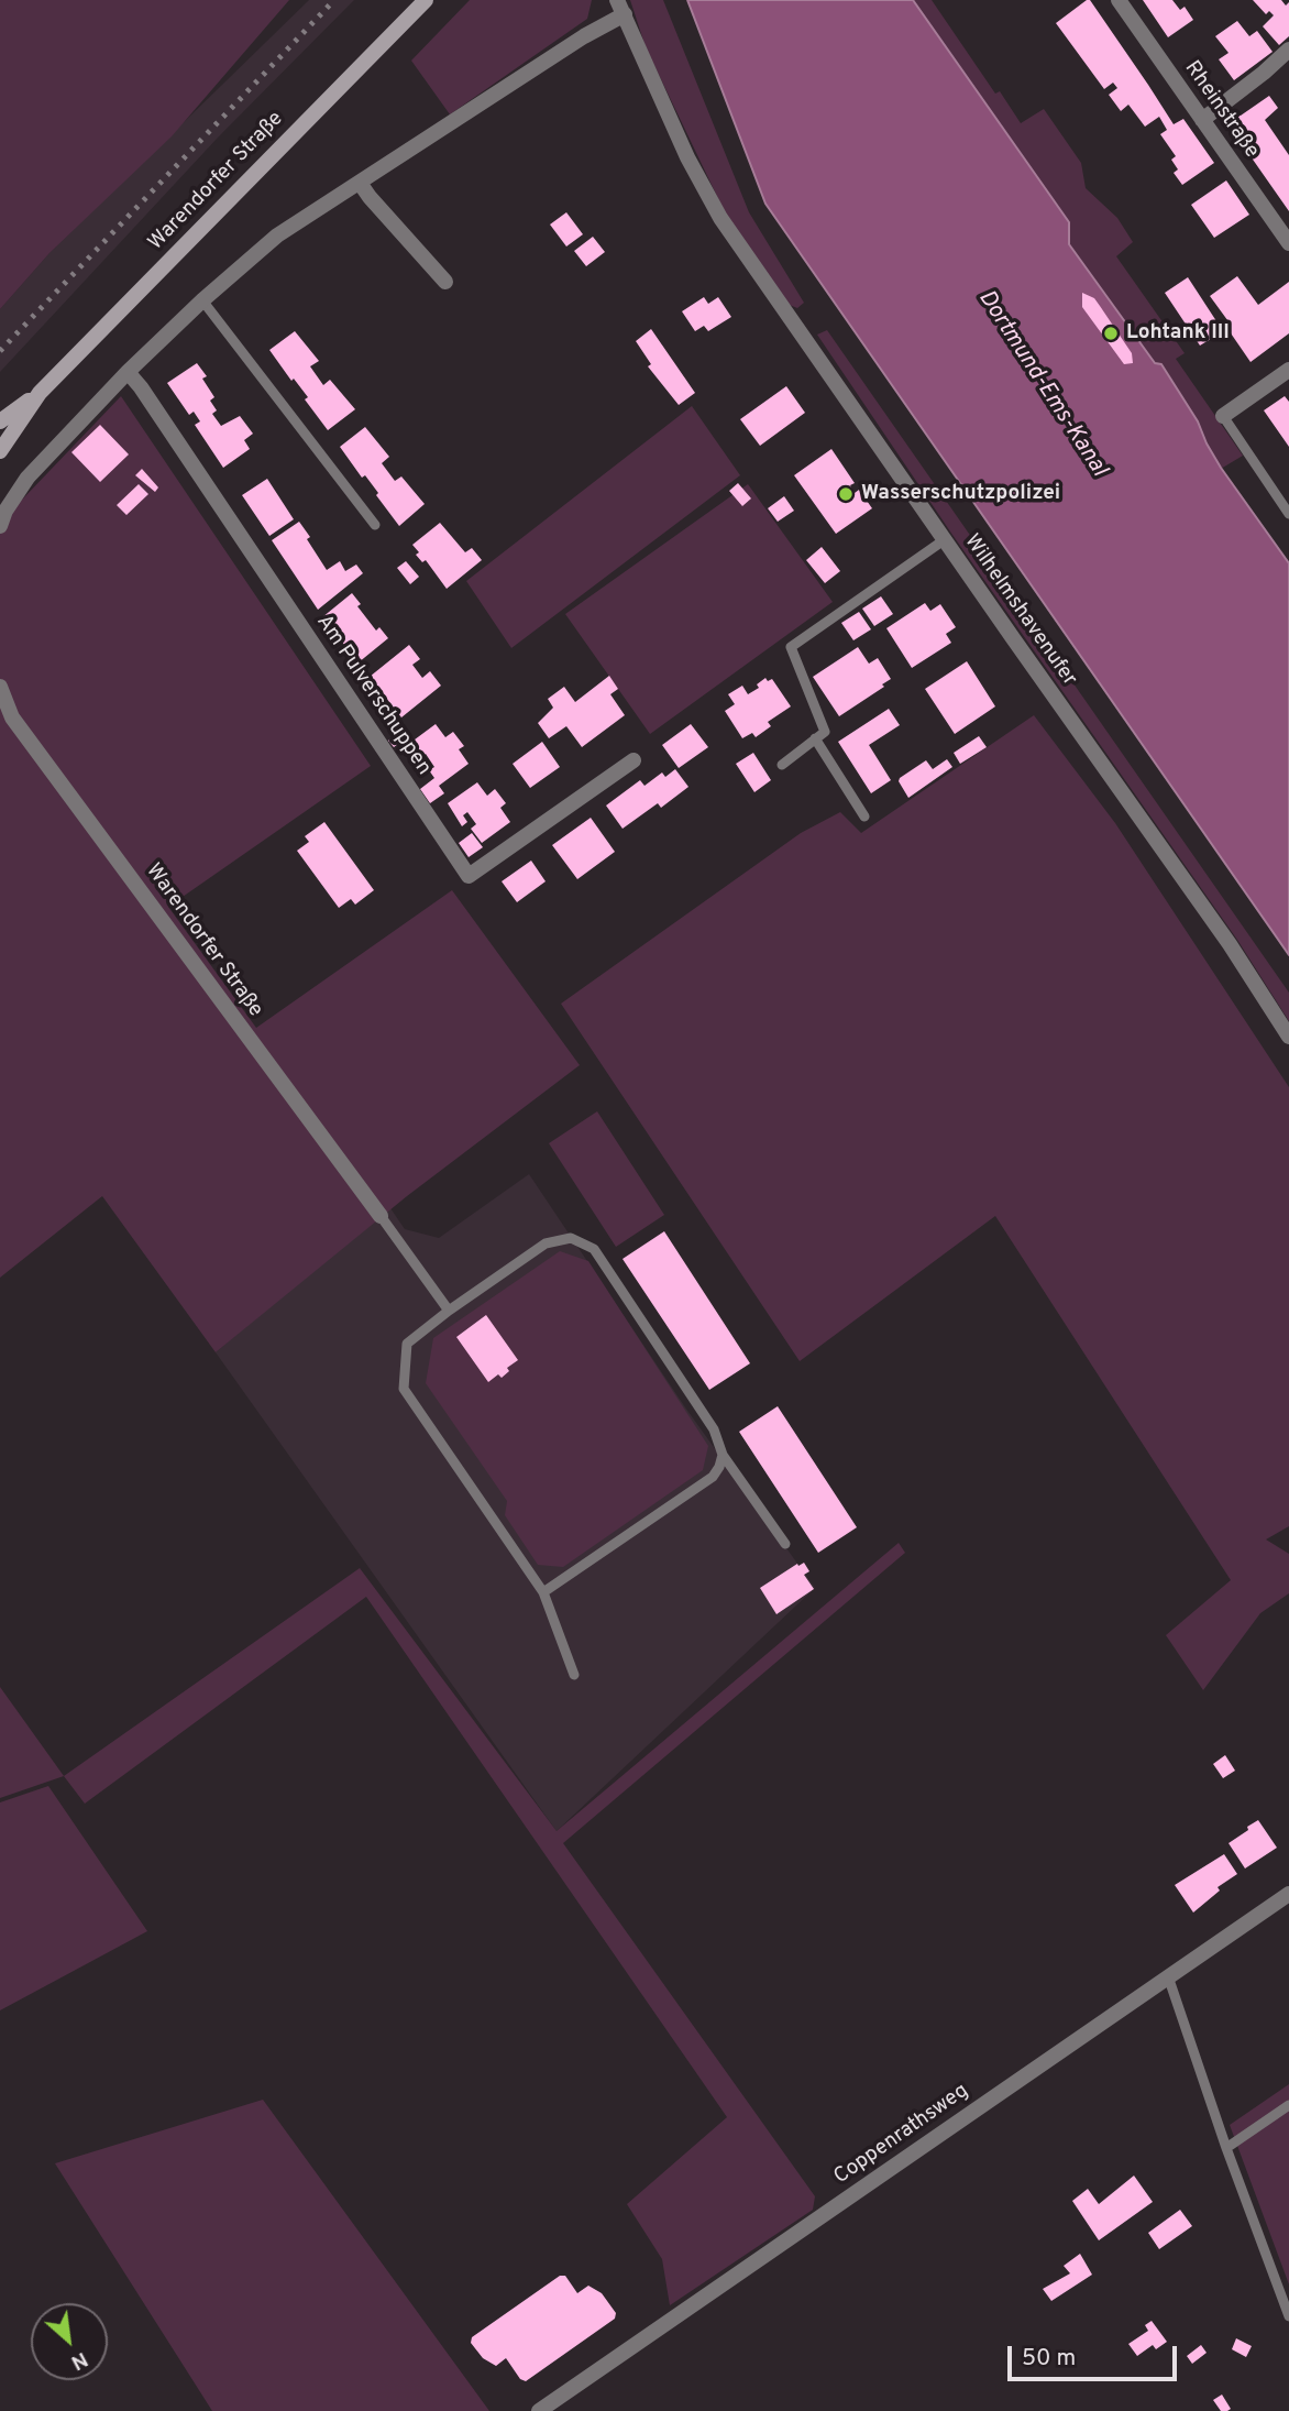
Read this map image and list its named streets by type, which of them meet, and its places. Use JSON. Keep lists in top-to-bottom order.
{
  "streets": {
    "main road": ["Warendorfer Straße"],
    "street": [
      "Rheinstraße",
      "Wilhelmshavenufer",
      "Am Pulverschuppen",
      "Coppenrathsweg"
    ]
  },
  "water": ["Dortmund-Ems-Kanal"],
  "places": ["Lohtank III", "Wasserschutzpolizei"],
  "scale_bar": "50 m",
  "north": "bottom right"
}
